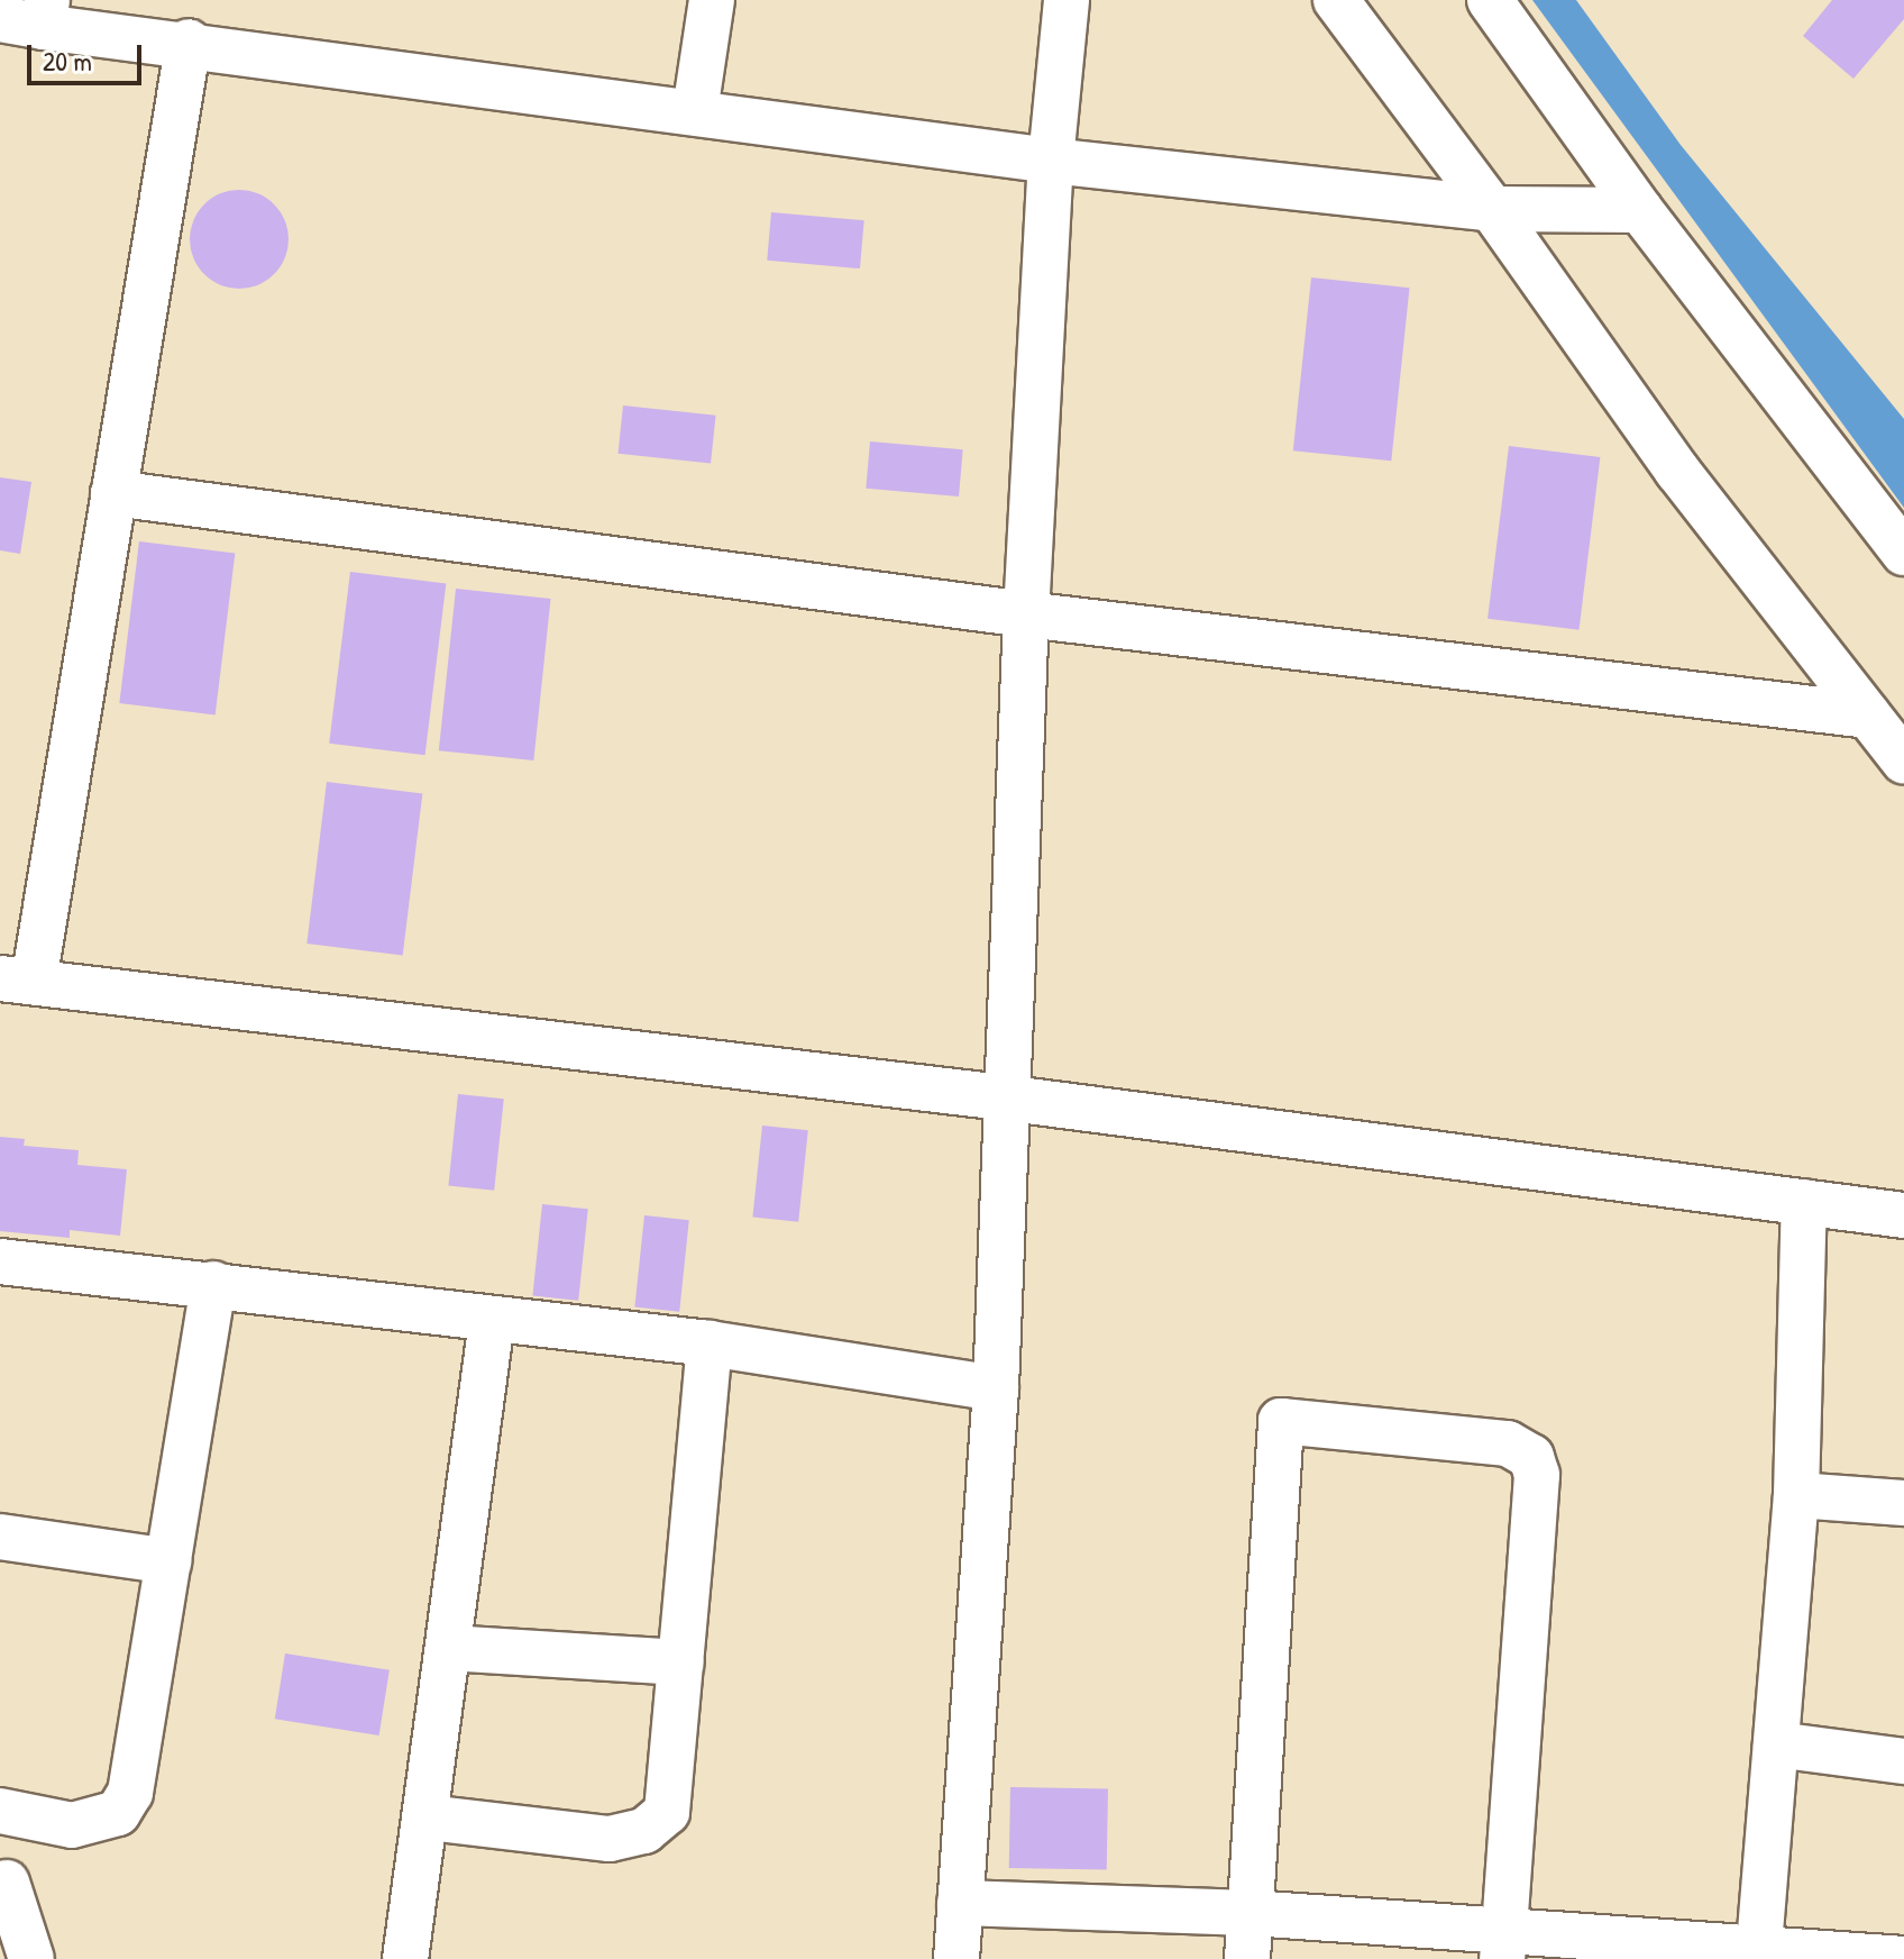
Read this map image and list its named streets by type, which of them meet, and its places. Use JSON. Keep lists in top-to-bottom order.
{
  "scale_bar": "20 m"
}
